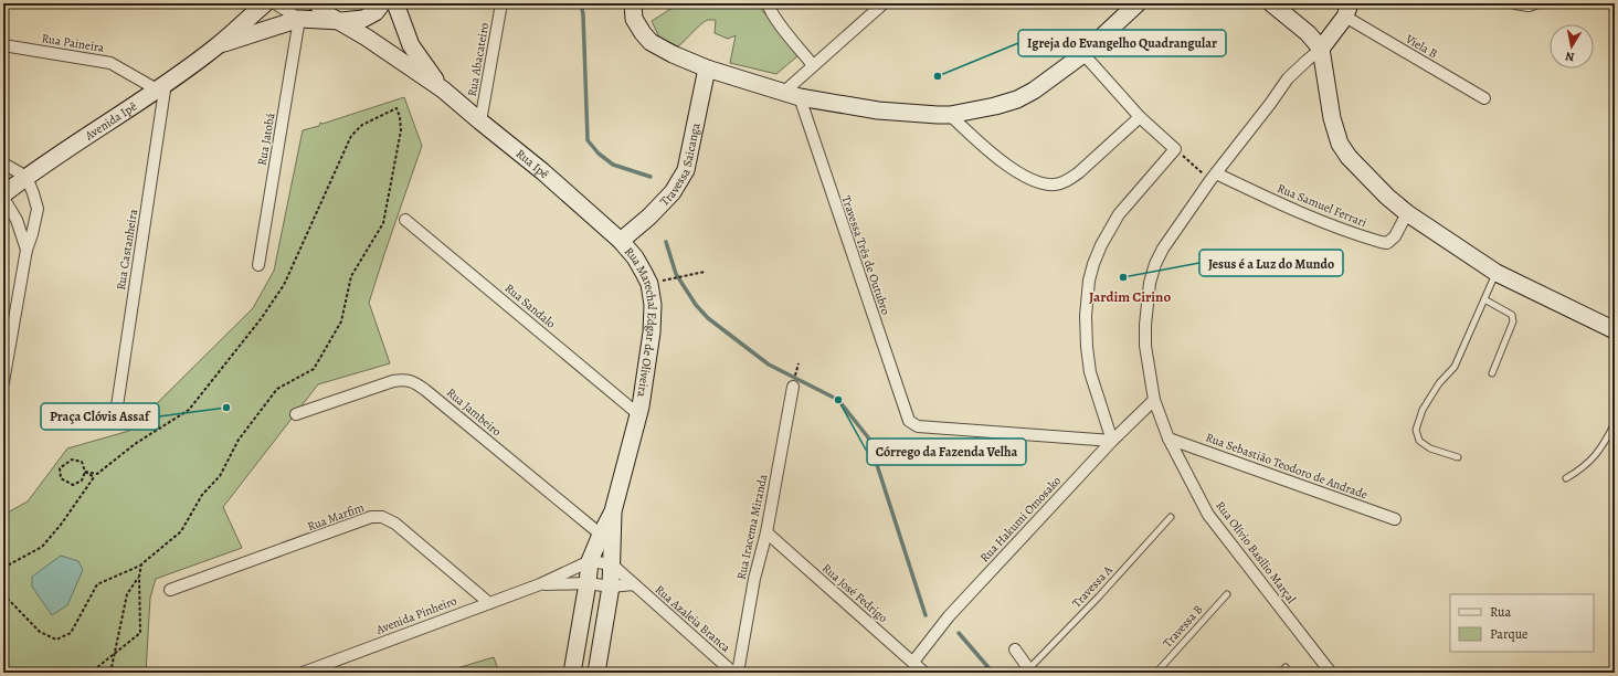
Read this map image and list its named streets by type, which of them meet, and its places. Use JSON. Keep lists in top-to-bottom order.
{
  "streets": {
    "main road": [
      "Avenida Ipê",
      "Travessa Saicanga",
      "Rua Ipê",
      "Rua Marechal Edgar de Oliveira"
    ],
    "street": [
      "Rua Paineira",
      "Viela B",
      "Rua Abacateiro",
      "Rua Jatobá",
      "Rua Samuel Ferrari",
      "Rua Castanheira",
      "Travessa Três de Outubro",
      "Rua Sandalo",
      "Rua Jambeiro",
      "Rua Sebastião Teodoro de Andrade",
      "Rua Marfim",
      "Rua Hakumi Omosako",
      "Rua Iracema Miranda",
      "Rua Olívio Basílio Marçal",
      "Rua José Fedrigo",
      "Avenida Pinheiro",
      "Rua Azaleia Branca"
    ],
    "lane": ["Travessa A", "Travessa B"]
  },
  "crossings": [
    ["Rua Paineira", "Avenida Ipê"],
    ["Rua Paineira", "Rua Castanheira"],
    ["Rua Abacateiro", "Rua Ipê"],
    ["Avenida Ipê", "Rua Jatobá"],
    ["Avenida Ipê", "Rua Ipê"],
    ["Avenida Ipê", "Rua Castanheira"],
    ["Travessa Saicanga", "Rua Ipê"],
    ["Travessa Saicanga", "Rua Marechal Edgar de Oliveira"],
    ["Rua Ipê", "Rua Marechal Edgar de Oliveira"],
    ["Rua Samuel Ferrari", "Rua Olívio Basílio Marçal"],
    ["Travessa Três de Outubro", "Rua Hakumi Omosako"],
    ["Rua Sandalo", "Rua Marechal Edgar de Oliveira"],
    ["Rua Marechal Edgar de Oliveira", "Rua Jambeiro"],
    ["Rua Marechal Edgar de Oliveira", "Avenida Pinheiro"],
    ["Rua Marechal Edgar de Oliveira", "Rua Azaleia Branca"],
    ["Rua Sebastião Teodoro de Andrade", "Rua Olívio Basílio Marçal"],
    ["Rua Marfim", "Avenida Pinheiro"],
    ["Rua Hakumi Omosako", "Rua Olívio Basílio Marçal"],
    ["Rua Hakumi Omosako", "Rua José Fedrigo"],
    ["Rua Iracema Miranda", "Rua José Fedrigo"]
  ],
  "districts": ["Jardim Cirino"],
  "places": [
    "Igreja do Evangelho Quadrangular",
    "Jesus é a Luz do Mundo",
    "Córrego da Fazenda Velha",
    "Praça Clóvis Assaf"
  ],
  "legend": ["Rua", "Parque"],
  "north": "bottom"
}
